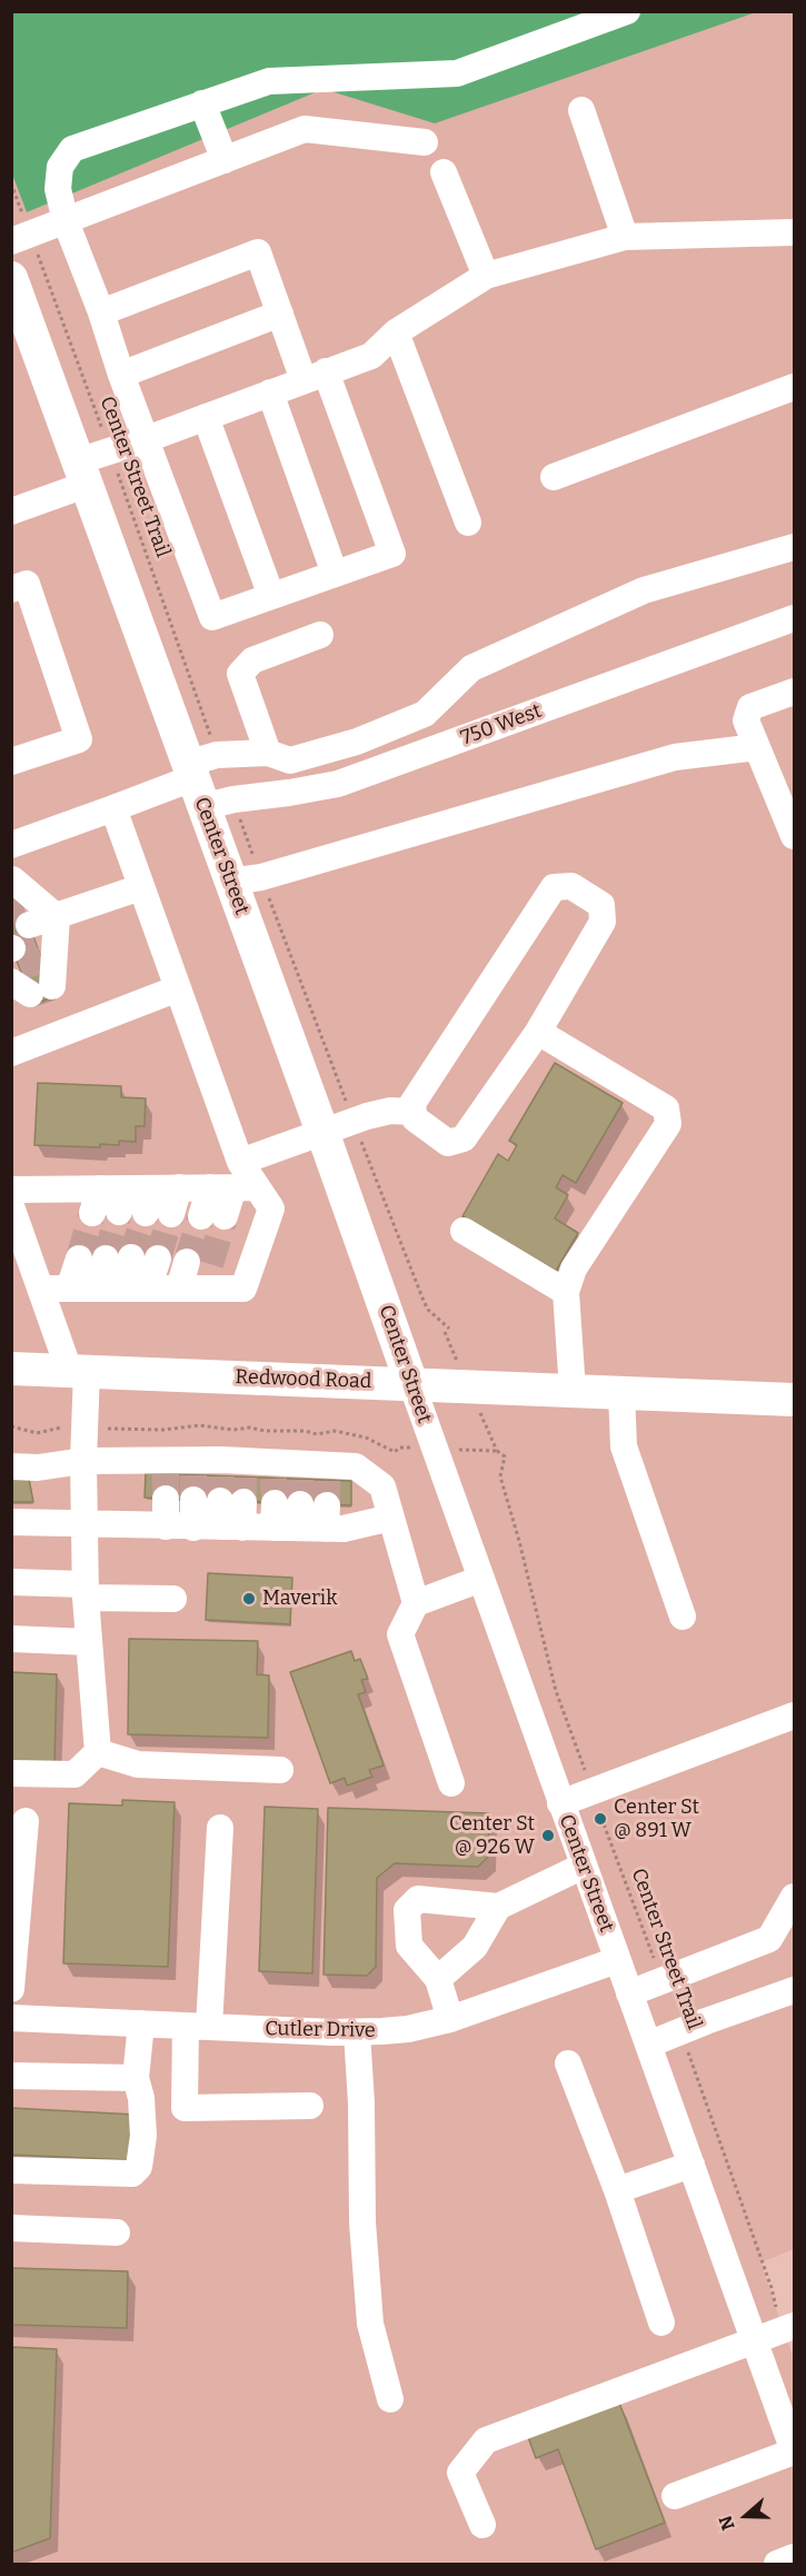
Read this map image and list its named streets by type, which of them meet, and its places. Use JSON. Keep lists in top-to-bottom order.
{
  "streets": {
    "main road": ["Center Street", "Redwood Road"],
    "street": ["750 West", "Cutler Drive"],
    "path": ["Center Street Trail"]
  },
  "crossings": [
    ["Center Street Trail", "750 West"],
    ["Center Street Trail", "Center Street"],
    ["750 West", "Center Street"],
    ["Center Street", "Redwood Road"],
    ["Center Street", "Cutler Drive"]
  ],
  "places": ["Maverik", "Center St @ 891 W", "Center St @ 926 W"],
  "north": "left"
}
